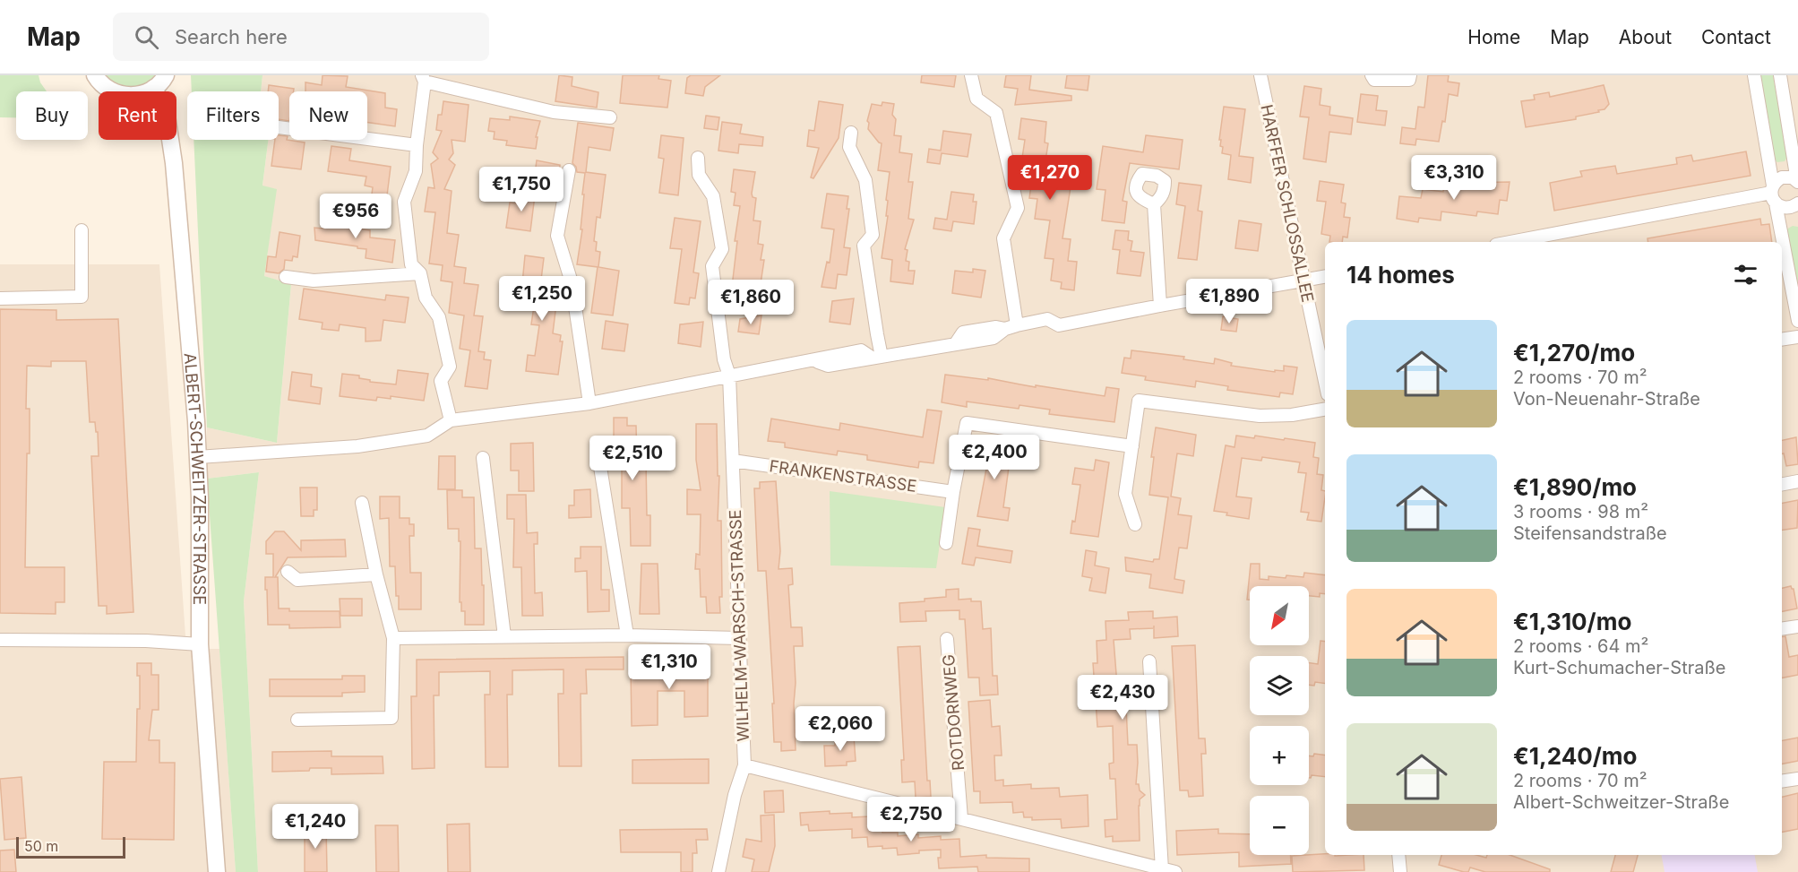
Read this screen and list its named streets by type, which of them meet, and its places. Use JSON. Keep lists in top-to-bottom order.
{
  "streets": {
    "street": [
      "HARFFER SCHLOSSALLEE",
      "FRANKENSTRASSE",
      "ALBERT-SCHWEITZER-STRASSE",
      "WILHELM-WARSCH-STRASSE",
      "ROTDORNWEG"
    ]
  },
  "crossings": [
    ["FRANKENSTRASSE", "WILHELM-WARSCH-STRASSE"]
  ],
  "scale_bar": "50 m",
  "north": "bottom left",
  "page": {
    "header": "Map",
    "search": "Search here",
    "nav": [
      "Home",
      "Map",
      "About",
      "Contact"
    ],
    "chip": [
      "Buy",
      "Rent",
      "Filters",
      "New"
    ],
    "price": [
      "€1,270",
      "€3,310",
      "€1,750",
      "€956",
      "€1,250",
      "€1,890",
      "€1,860",
      "€2,400",
      "€2,510",
      "€1,310",
      "€2,430",
      "€2,060",
      "€2,750",
      "€1,240"
    ],
    "heading": "14 homes",
    "list": [
      {
        "name": "€1,270/mo",
        "note": "2 rooms · 70 m² · Von-Neuenahr-Straße"
      },
      {
        "name": "€1,890/mo",
        "note": "3 rooms · 98 m² · Steifensandstraße"
      },
      {
        "name": "€1,310/mo",
        "note": "2 rooms · 64 m² · Kurt-Schumacher-Straße"
      },
      {
        "name": "€1,240/mo",
        "note": "2 rooms · 70 m² · Albert-Schweitzer-Straße"
      }
    ],
    "map_buttons": ["+", "−"],
    "scale": "50 m"
  }
}
